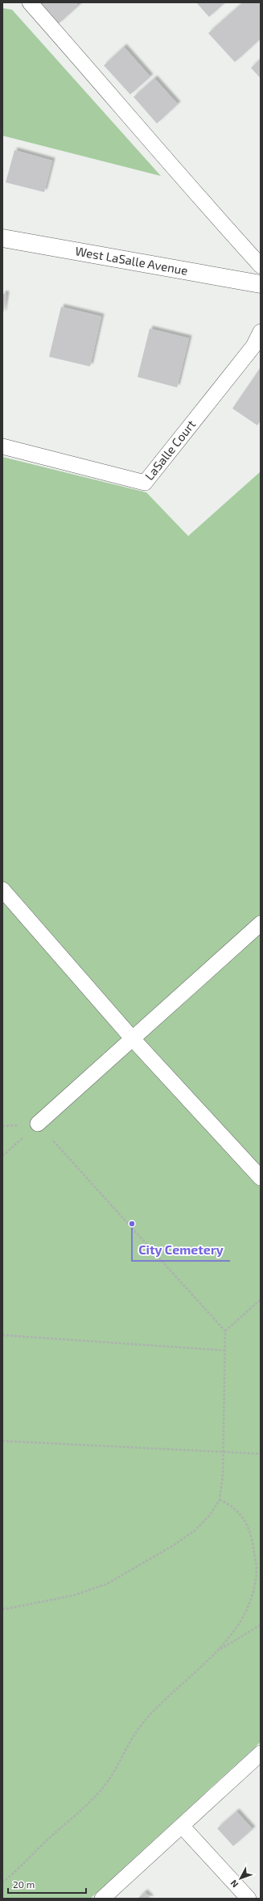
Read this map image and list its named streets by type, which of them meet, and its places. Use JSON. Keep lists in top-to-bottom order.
{
  "streets": {
    "street": ["West LaSalle Avenue"],
    "lane": ["LaSalle Court"]
  },
  "places": ["City Cemetery"],
  "scale_bar": "20 m",
  "north": "bottom left"
}
